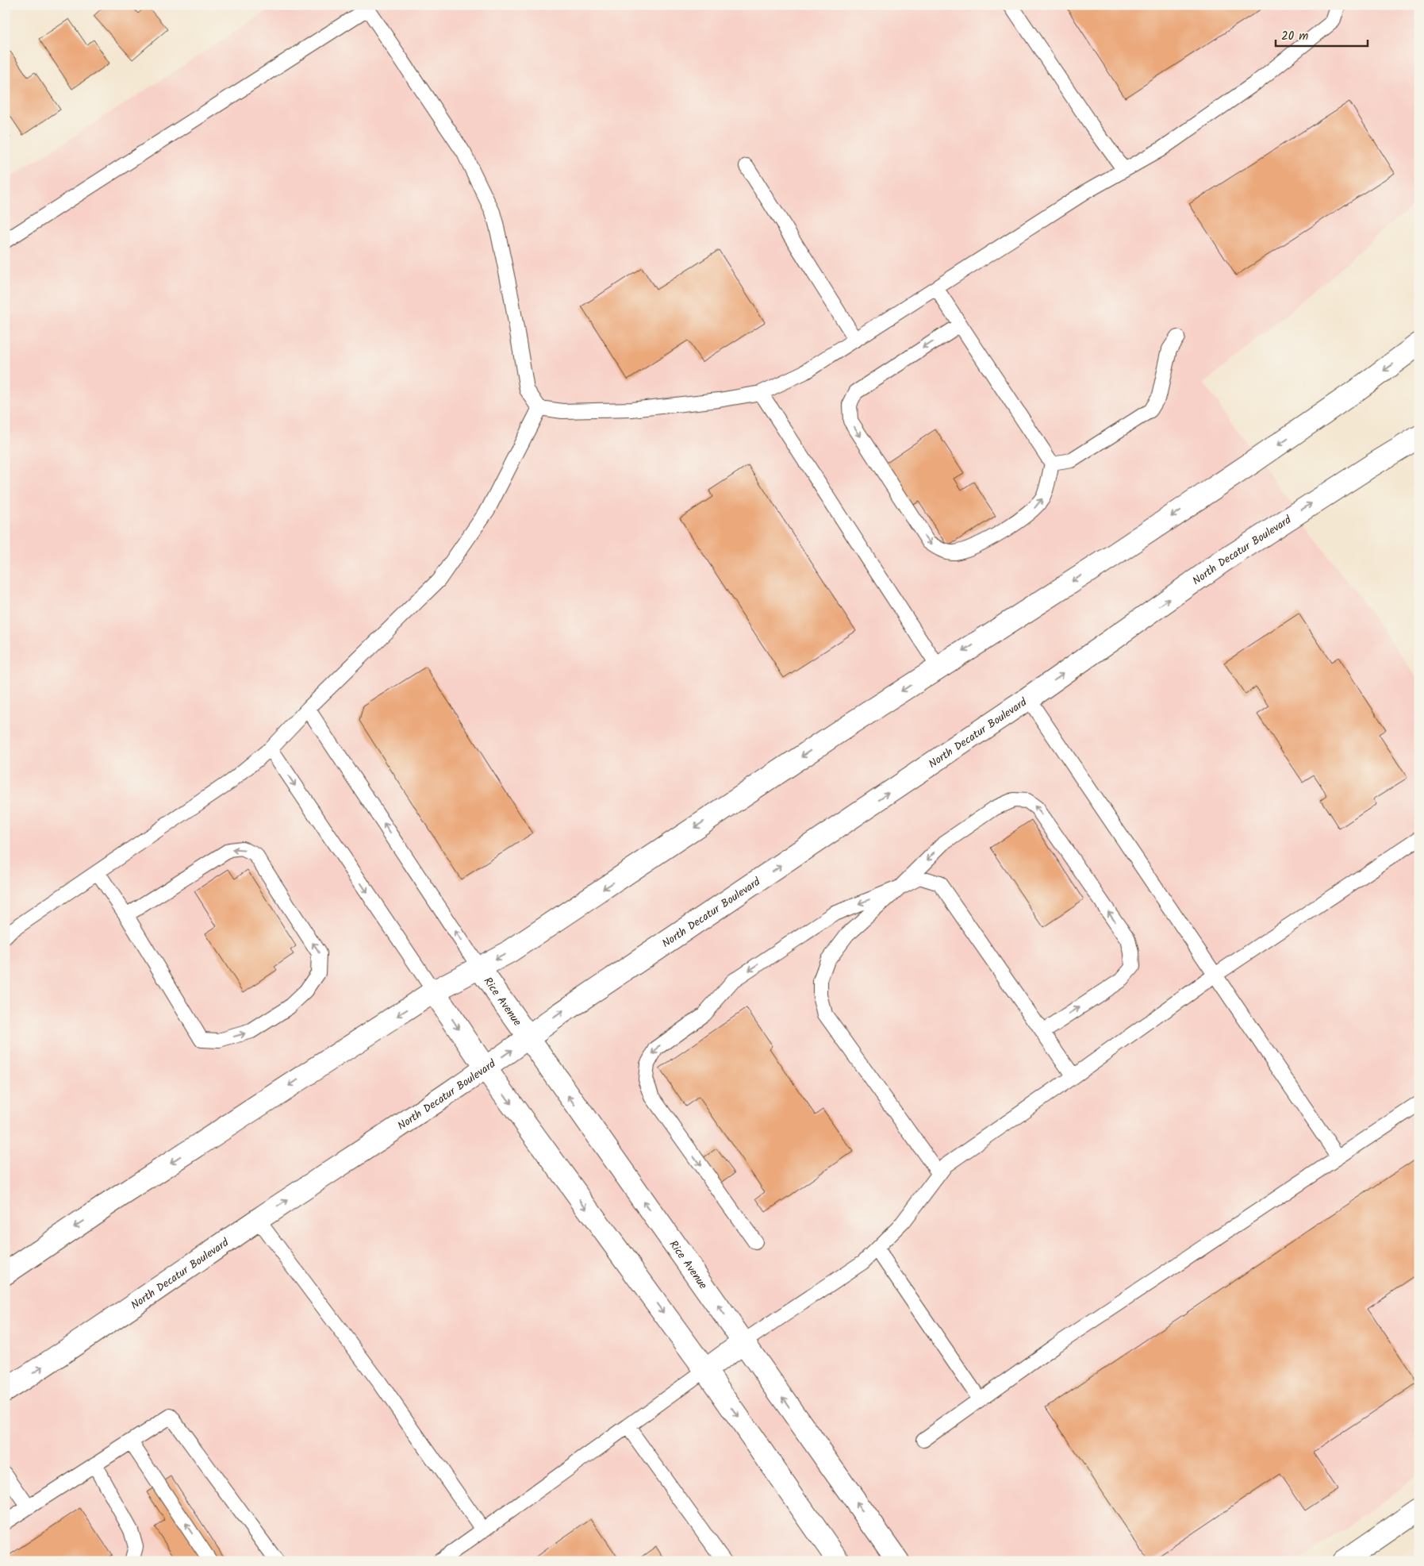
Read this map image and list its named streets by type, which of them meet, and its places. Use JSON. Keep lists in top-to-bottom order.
{
  "streets": {
    "main road": ["North Decatur Boulevard", "Rice Avenue"]
  },
  "crossings": [
    ["North Decatur Boulevard", "Rice Avenue"]
  ],
  "scale_bar": "20 m"
}
